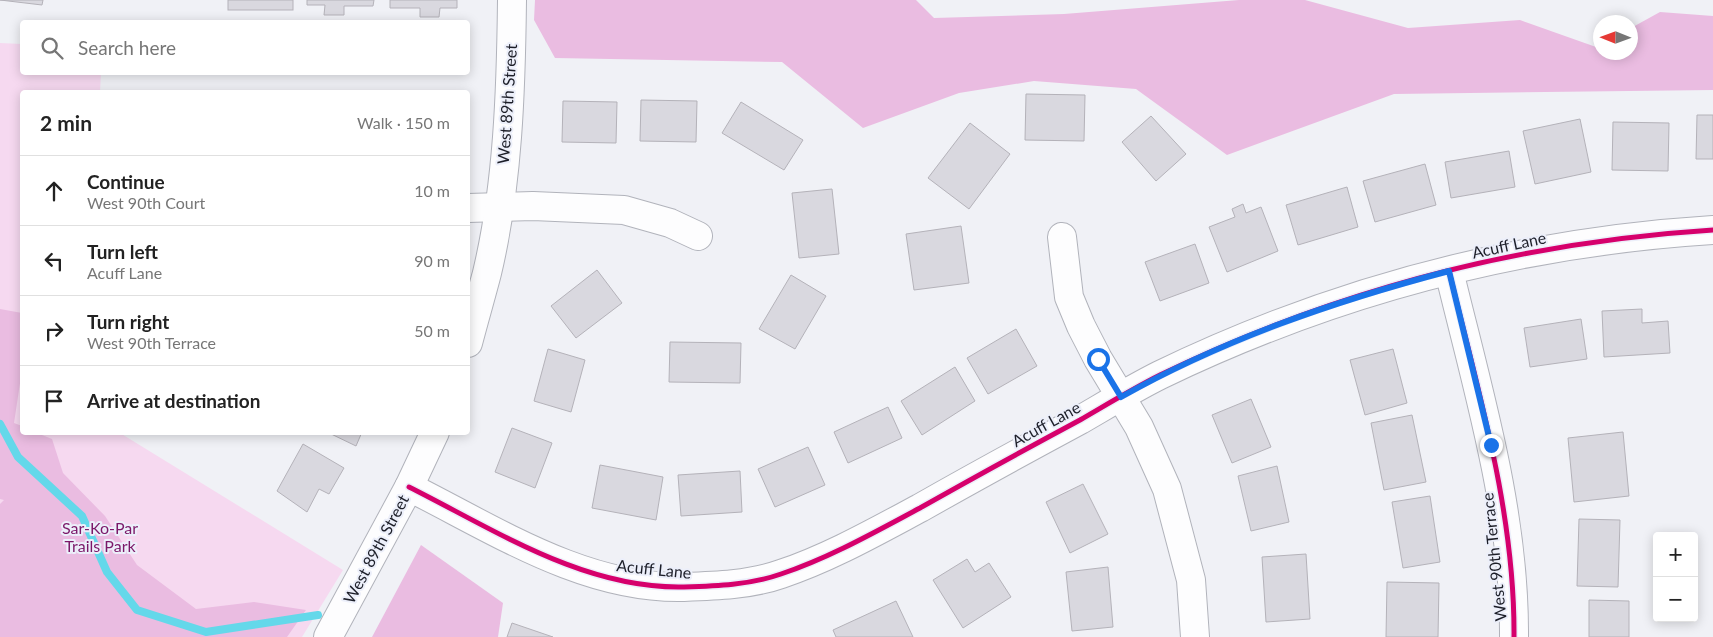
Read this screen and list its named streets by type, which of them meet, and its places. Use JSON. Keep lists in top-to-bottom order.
{
  "streets": {
    "street": ["West 89th Street", "Acuff Lane", "West 90th Terrace"]
  },
  "crossings": [
    ["West 89th Street", "Acuff Lane"],
    ["Acuff Lane", "West 90th Terrace"]
  ],
  "parks": ["Sar-Ko-Par Trails Park"],
  "north": "left",
  "page": {
    "search": "Search here",
    "heading": ["2 min", "Walk · 150 m"],
    "list": [
      ["Continue", "West 90th Court", "10 m"],
      ["Turn left", "Acuff Lane", "90 m"],
      ["Turn right", "West 90th Terrace", "50 m"],
      "Arrive at destination"
    ],
    "map_buttons": ["+", "−"]
  }
}
